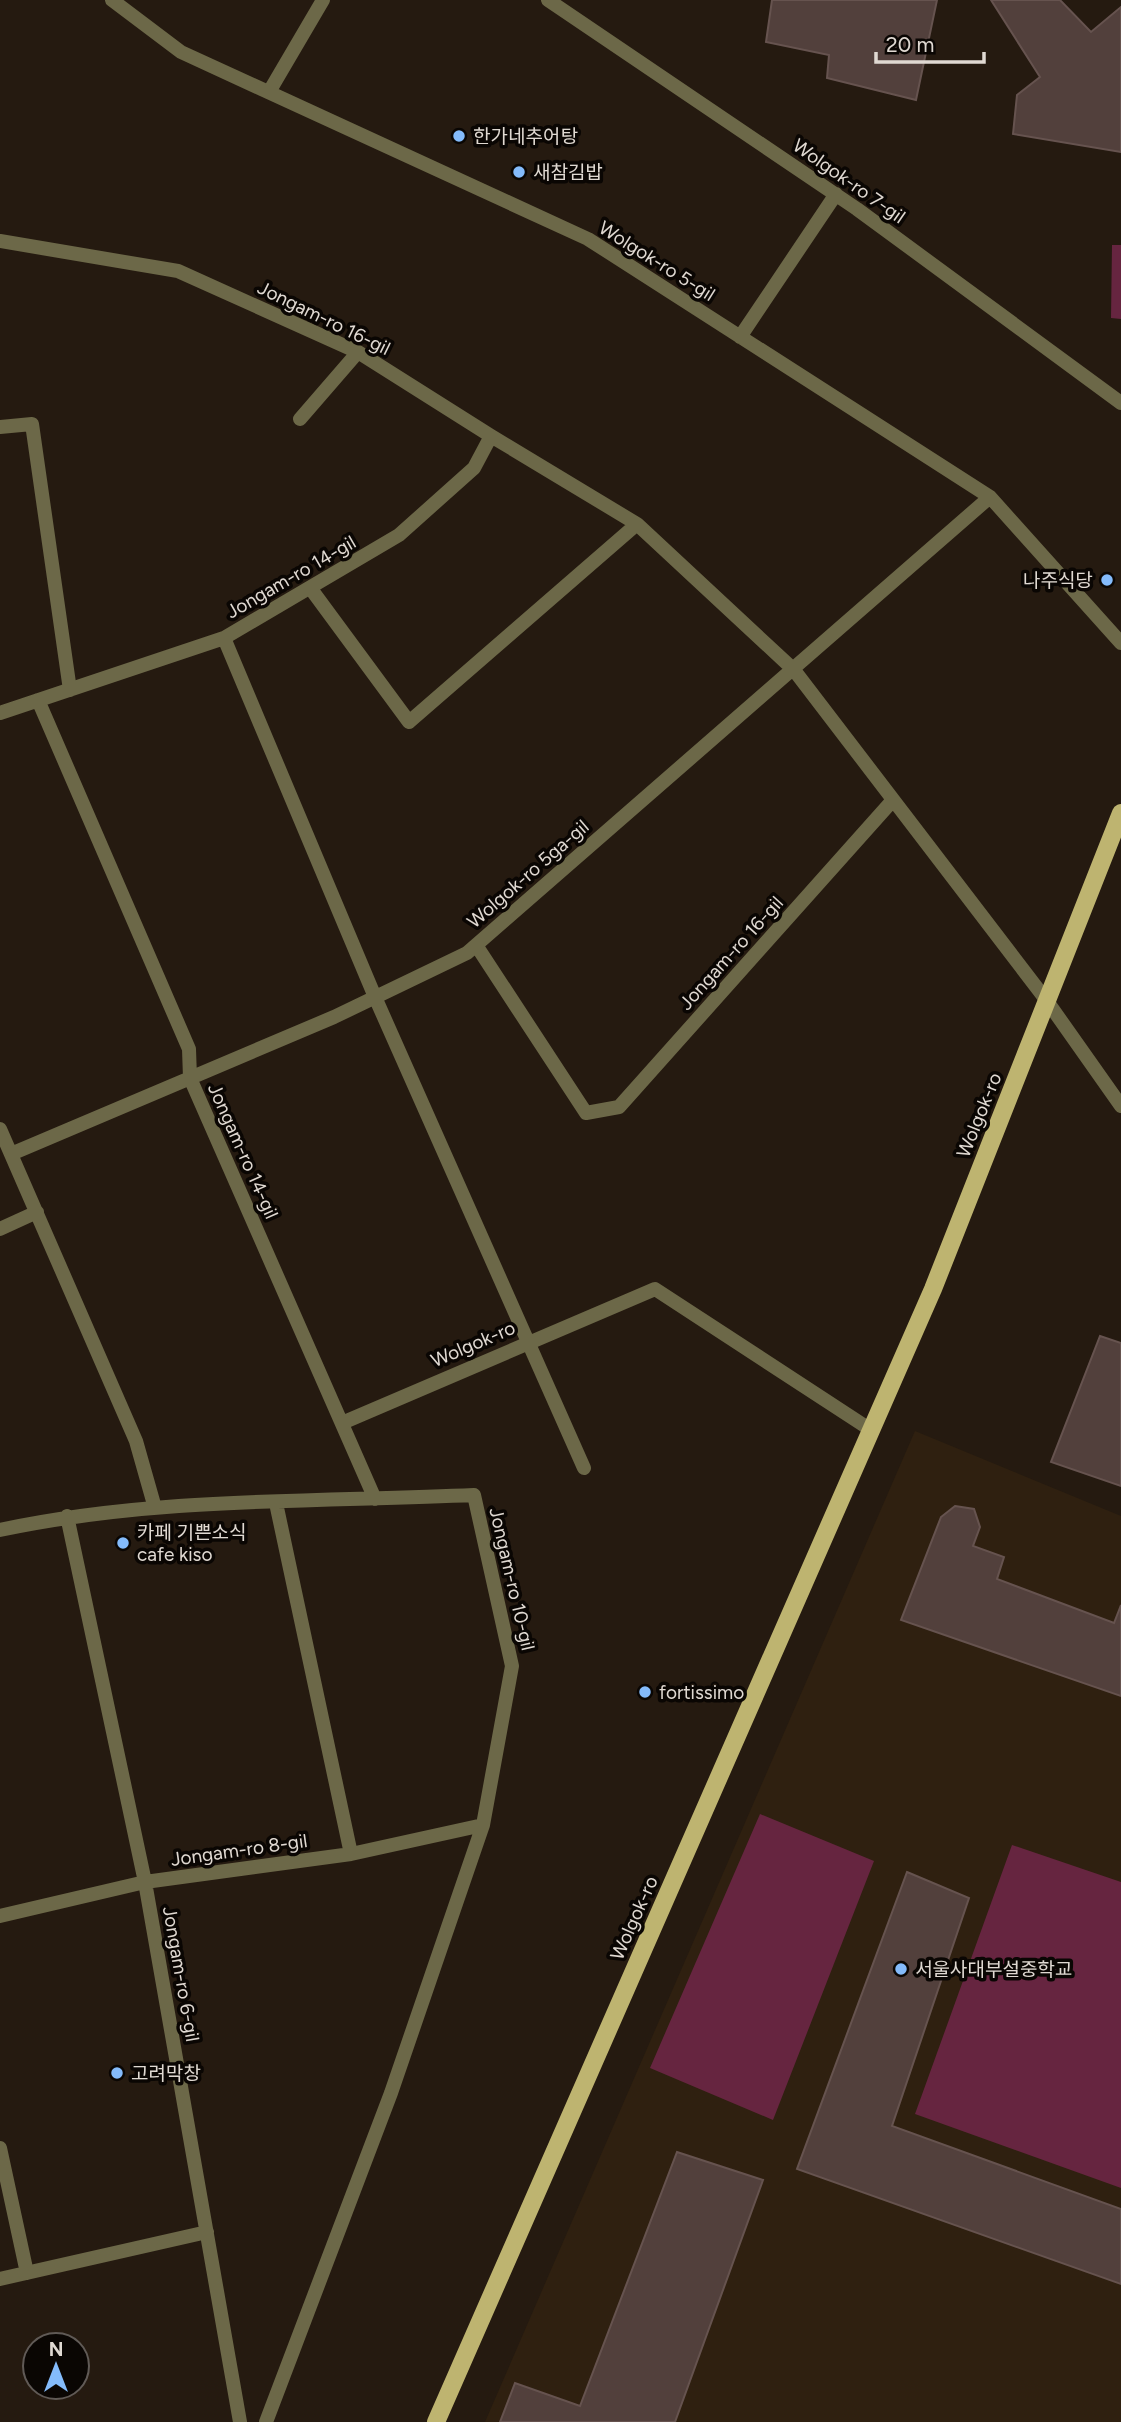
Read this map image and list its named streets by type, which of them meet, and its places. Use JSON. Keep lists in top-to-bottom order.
{
  "streets": {
    "main road": ["Wolgok-ro"],
    "street": [
      "Wolgok-ro 7-gil",
      "Wolgok-ro 5-gil",
      "Jongam-ro 16-gil",
      "Jongam-ro 14-gil",
      "Wolgok-ro 5ga-gil",
      "Jongam-ro 10-gil",
      "Jongam-ro 8-gil",
      "Jongam-ro 6-gil"
    ]
  },
  "crossings": [
    ["Wolgok-ro 5-gil", "Wolgok-ro 5ga-gil"],
    ["Jongam-ro 16-gil", "Jongam-ro 14-gil"],
    ["Jongam-ro 16-gil", "Wolgok-ro 5ga-gil"],
    ["Jongam-ro 16-gil", "Wolgok-ro"],
    ["Jongam-ro 14-gil", "Wolgok-ro 5ga-gil"],
    ["Jongam-ro 14-gil", "Wolgok-ro"],
    ["Jongam-ro 14-gil", "Jongam-ro 10-gil"],
    ["Jongam-ro 10-gil", "Jongam-ro 8-gil"],
    ["Jongam-ro 10-gil", "Jongam-ro 6-gil"],
    ["Jongam-ro 8-gil", "Jongam-ro 6-gil"]
  ],
  "places": [
    "한가네추어탕",
    "새참김밥",
    "나주식당",
    "카페 기쁜소식 cafe kiso",
    "fortissimo",
    "서울사대부설중학교",
    "고려막창"
  ],
  "scale_bar": "20 m",
  "north": "top"
}
